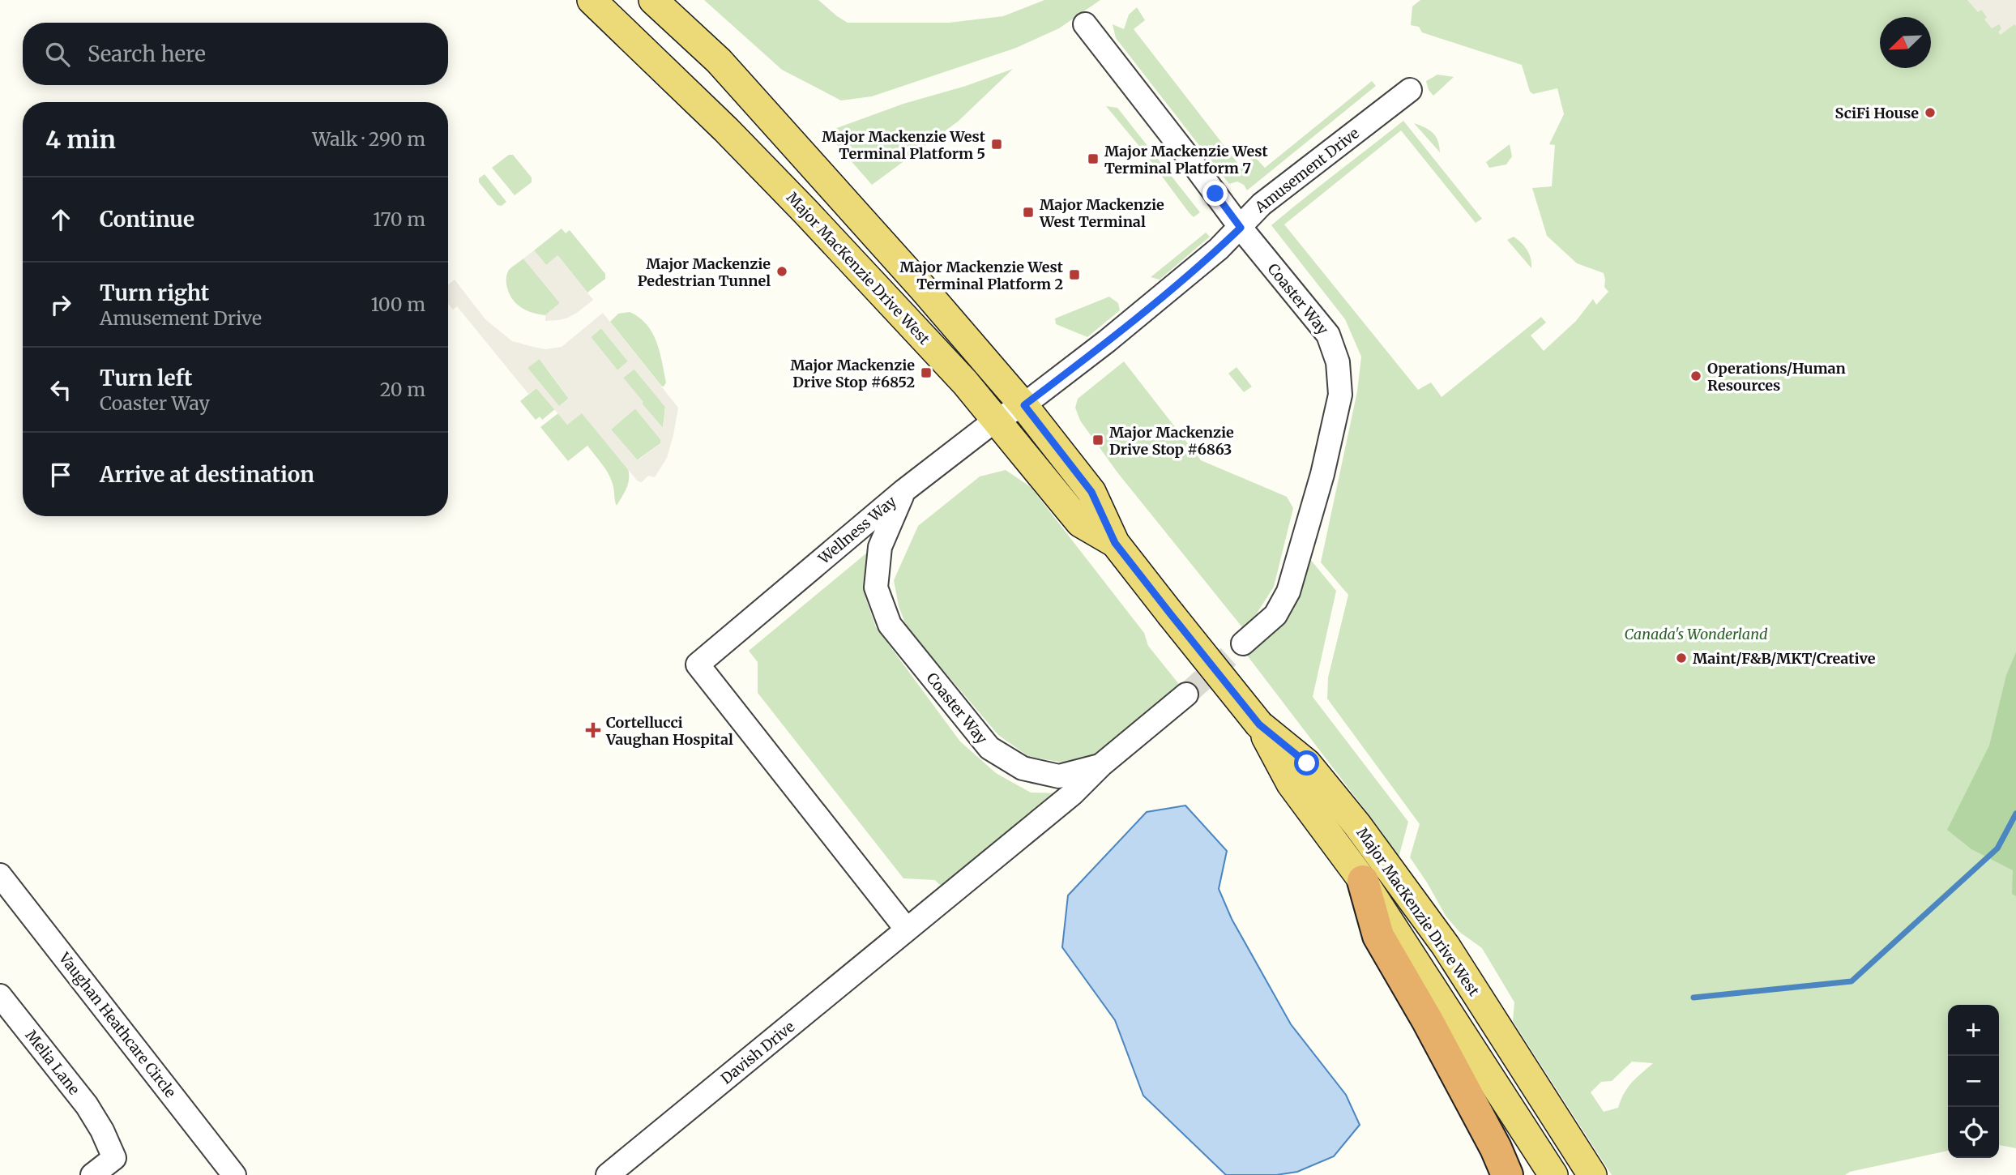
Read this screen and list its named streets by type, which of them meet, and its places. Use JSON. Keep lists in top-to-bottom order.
{
  "streets": {
    "main road": ["Major MacKenzie Drive West"],
    "street": [
      "Amusement Drive",
      "Coaster Way",
      "Wellness Way",
      "Vaughan Heathcare Circle",
      "Davish Drive",
      "Melia Lane"
    ]
  },
  "crossings": [
    ["Amusement Drive", "Major MacKenzie Drive West"],
    ["Amusement Drive", "Coaster Way"],
    ["Amusement Drive", "Wellness Way"],
    ["Major MacKenzie Drive West", "Wellness Way"],
    ["Coaster Way", "Wellness Way"],
    ["Coaster Way", "Davish Drive"],
    ["Wellness Way", "Davish Drive"]
  ],
  "parks": ["Canada's Wonderland"],
  "places": {
    "other": [
      "SciFi House",
      "Major Mackenzie Pedestrian Tunnel",
      "Operations/Human Resources",
      "Maint/F&B/MKT/Creative"
    ],
    "transit": [
      "Major Mackenzie West Terminal Platform 5",
      "Major Mackenzie West Terminal Platform 7",
      "Major Mackenzie West Terminal",
      "Major Mackenzie West Terminal Platform 2",
      "Major Mackenzie Drive Stop #6852",
      "Major Mackenzie Drive Stop #6863"
    ],
    "health": ["Cortellucci Vaughan Hospital"]
  },
  "north": "bottom left",
  "page": {
    "search": "Search here",
    "heading": ["4 min", "Walk · 290 m"],
    "list": [
      ["Continue", "170 m"],
      ["Turn right", "Amusement Drive", "100 m"],
      ["Turn left", "Coaster Way", "20 m"],
      "Arrive at destination"
    ],
    "map_buttons": ["+", "−"]
  }
}
